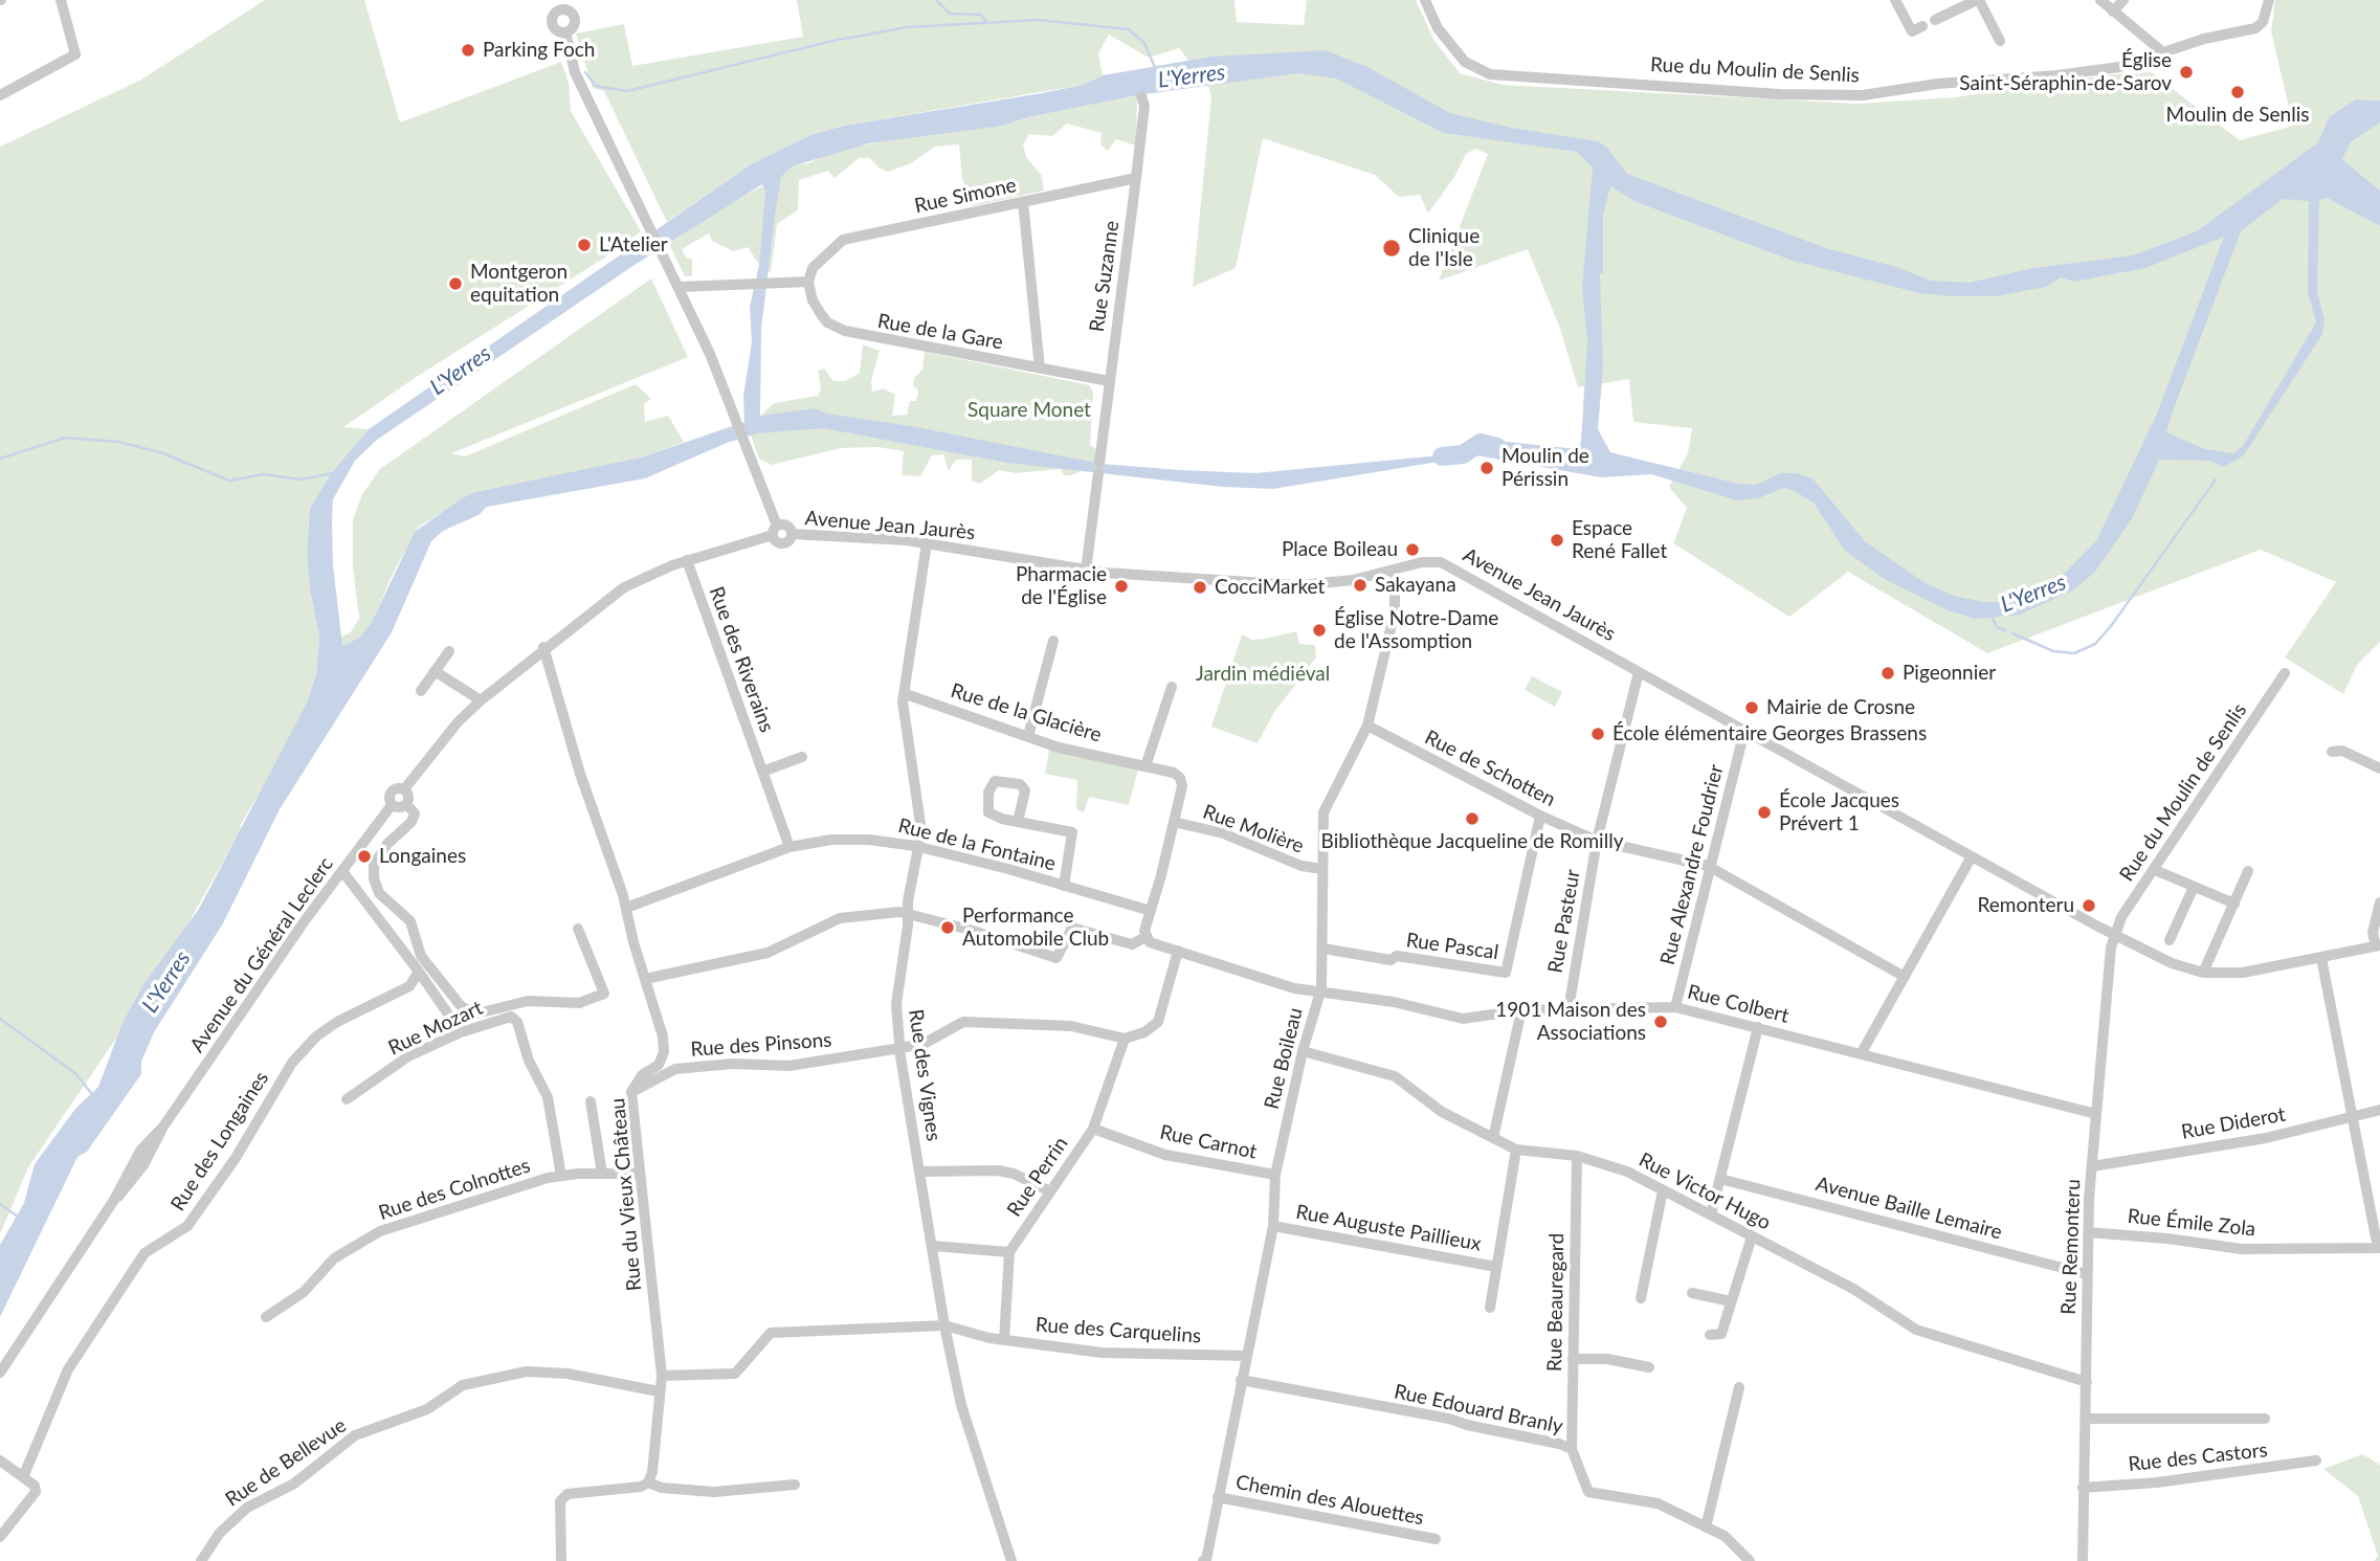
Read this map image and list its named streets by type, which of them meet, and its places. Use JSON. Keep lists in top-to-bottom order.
{
  "streets": {
    "street": [
      "Rue du Moulin de Senlis",
      "Rue Simone",
      "Rue Suzanne",
      "Rue de la Gare",
      "Avenue Jean Jaurès",
      "Rue des Riverains",
      "Rue de la Glacière",
      "Rue de Schotten",
      "Rue Molière",
      "Rue de la Fontaine",
      "Rue Alexandre Foudrier",
      "Rue Pasteur",
      "Rue Pascal",
      "Avenue du Général Leclerc",
      "Rue Colbert",
      "Rue Mozart",
      "Rue des Pinsons",
      "Rue Boileau",
      "Rue des Vignes",
      "Rue Diderot",
      "Rue des Longaines",
      "Rue Carnot",
      "Rue Perrin",
      "Rue des Colnottes",
      "Rue Victor Hugo",
      "Rue du Vieux Château",
      "Avenue Baille Lemaire",
      "Rue Émile Zola",
      "Rue Auguste Paillieux",
      "Rue Remonteru",
      "Rue Beauregard",
      "Rue des Carquelins",
      "Rue Edouard Branly",
      "Rue des Castors",
      "Rue de Bellevue",
      "Chemin des Alouettes"
    ]
  },
  "crossings": [
    ["Rue du Moulin de Senlis", "Avenue Jean Jaurès"],
    ["Rue du Moulin de Senlis", "Rue Remonteru"],
    ["Rue Simone", "Rue Suzanne"],
    ["Rue Simone", "Rue de la Gare"],
    ["Rue Suzanne", "Rue de la Gare"],
    ["Rue Suzanne", "Avenue Jean Jaurès"],
    ["Avenue Jean Jaurès", "Rue Alexandre Foudrier"],
    ["Avenue Jean Jaurès", "Rue Pasteur"],
    ["Avenue Jean Jaurès", "Avenue du Général Leclerc"],
    ["Avenue Jean Jaurès", "Rue Boileau"],
    ["Avenue Jean Jaurès", "Rue des Vignes"],
    ["Avenue Jean Jaurès", "Rue Remonteru"],
    ["Rue des Riverains", "Rue de la Fontaine"],
    ["Rue des Riverains", "Avenue du Général Leclerc"],
    ["Rue de la Glacière", "Rue Molière"],
    ["Rue de la Glacière", "Rue de la Fontaine"],
    ["Rue de la Glacière", "Rue des Vignes"],
    ["Rue de Schotten", "Rue Alexandre Foudrier"],
    ["Rue de Schotten", "Rue Pasteur"],
    ["Rue de Schotten", "Rue Pascal"],
    ["Rue de Schotten", "Rue Boileau"],
    ["Rue Molière", "Rue Boileau"],
    ["Rue de la Fontaine", "Rue des Vignes"],
    ["Rue de la Fontaine", "Rue du Vieux Château"],
    ["Rue Alexandre Foudrier", "Rue Colbert"],
    ["Rue Pasteur", "Rue Colbert"],
    ["Rue Pascal", "Rue Boileau"],
    ["Avenue du Général Leclerc", "Rue du Vieux Château"],
    ["Rue Colbert", "Rue Boileau"],
    ["Rue Colbert", "Rue Remonteru"],
    ["Rue Mozart", "Rue des Colnottes"],
    ["Rue des Pinsons", "Rue des Vignes"],
    ["Rue des Pinsons", "Rue Perrin"],
    ["Rue des Pinsons", "Rue du Vieux Château"],
    ["Rue Boileau", "Rue Carnot"],
    ["Rue Boileau", "Rue Victor Hugo"],
    ["Rue Boileau", "Rue Auguste Paillieux"],
    ["Rue Boileau", "Rue des Carquelins"],
    ["Rue Boileau", "Rue Edouard Branly"],
    ["Rue Boileau", "Chemin des Alouettes"],
    ["Rue des Vignes", "Rue des Carquelins"],
    ["Rue Diderot", "Rue Remonteru"],
    ["Rue Carnot", "Rue Perrin"],
    ["Rue des Colnottes", "Rue du Vieux Château"],
    ["Rue Victor Hugo", "Rue Remonteru"],
    ["Rue Victor Hugo", "Rue Beauregard"],
    ["Rue du Vieux Château", "Rue des Carquelins"],
    ["Rue du Vieux Château", "Rue de Bellevue"],
    ["Avenue Baille Lemaire", "Rue Remonteru"],
    ["Rue Émile Zola", "Rue Remonteru"],
    ["Rue Remonteru", "Rue des Castors"],
    ["Rue Beauregard", "Rue Edouard Branly"]
  ],
  "water": ["L'Yerres"],
  "parks": ["Square Monet", "Jardin médiéval"],
  "places": [
    "Parking Foch",
    "Église Saint-Séraphin-de-Sarov",
    "Moulin de Senlis",
    "L'Atelier",
    "Clinique de l'Isle",
    "Montgeron equitation",
    "Moulin de Périssin",
    "Espace René Fallet",
    "Place Boileau",
    "Sakayana",
    "Pharmacie de l'Église",
    "CocciMarket",
    "Église Notre-Dame de l'Assomption",
    "Pigeonnier",
    "Mairie de Crosne",
    "École élémentaire Georges Brassens",
    "École Jacques Prévert 1",
    "Bibliothèque Jacqueline de Romilly",
    "Longaines",
    "Remonteru",
    "Performance Automobile Club",
    "1901 Maison des Associations"
  ]
}
